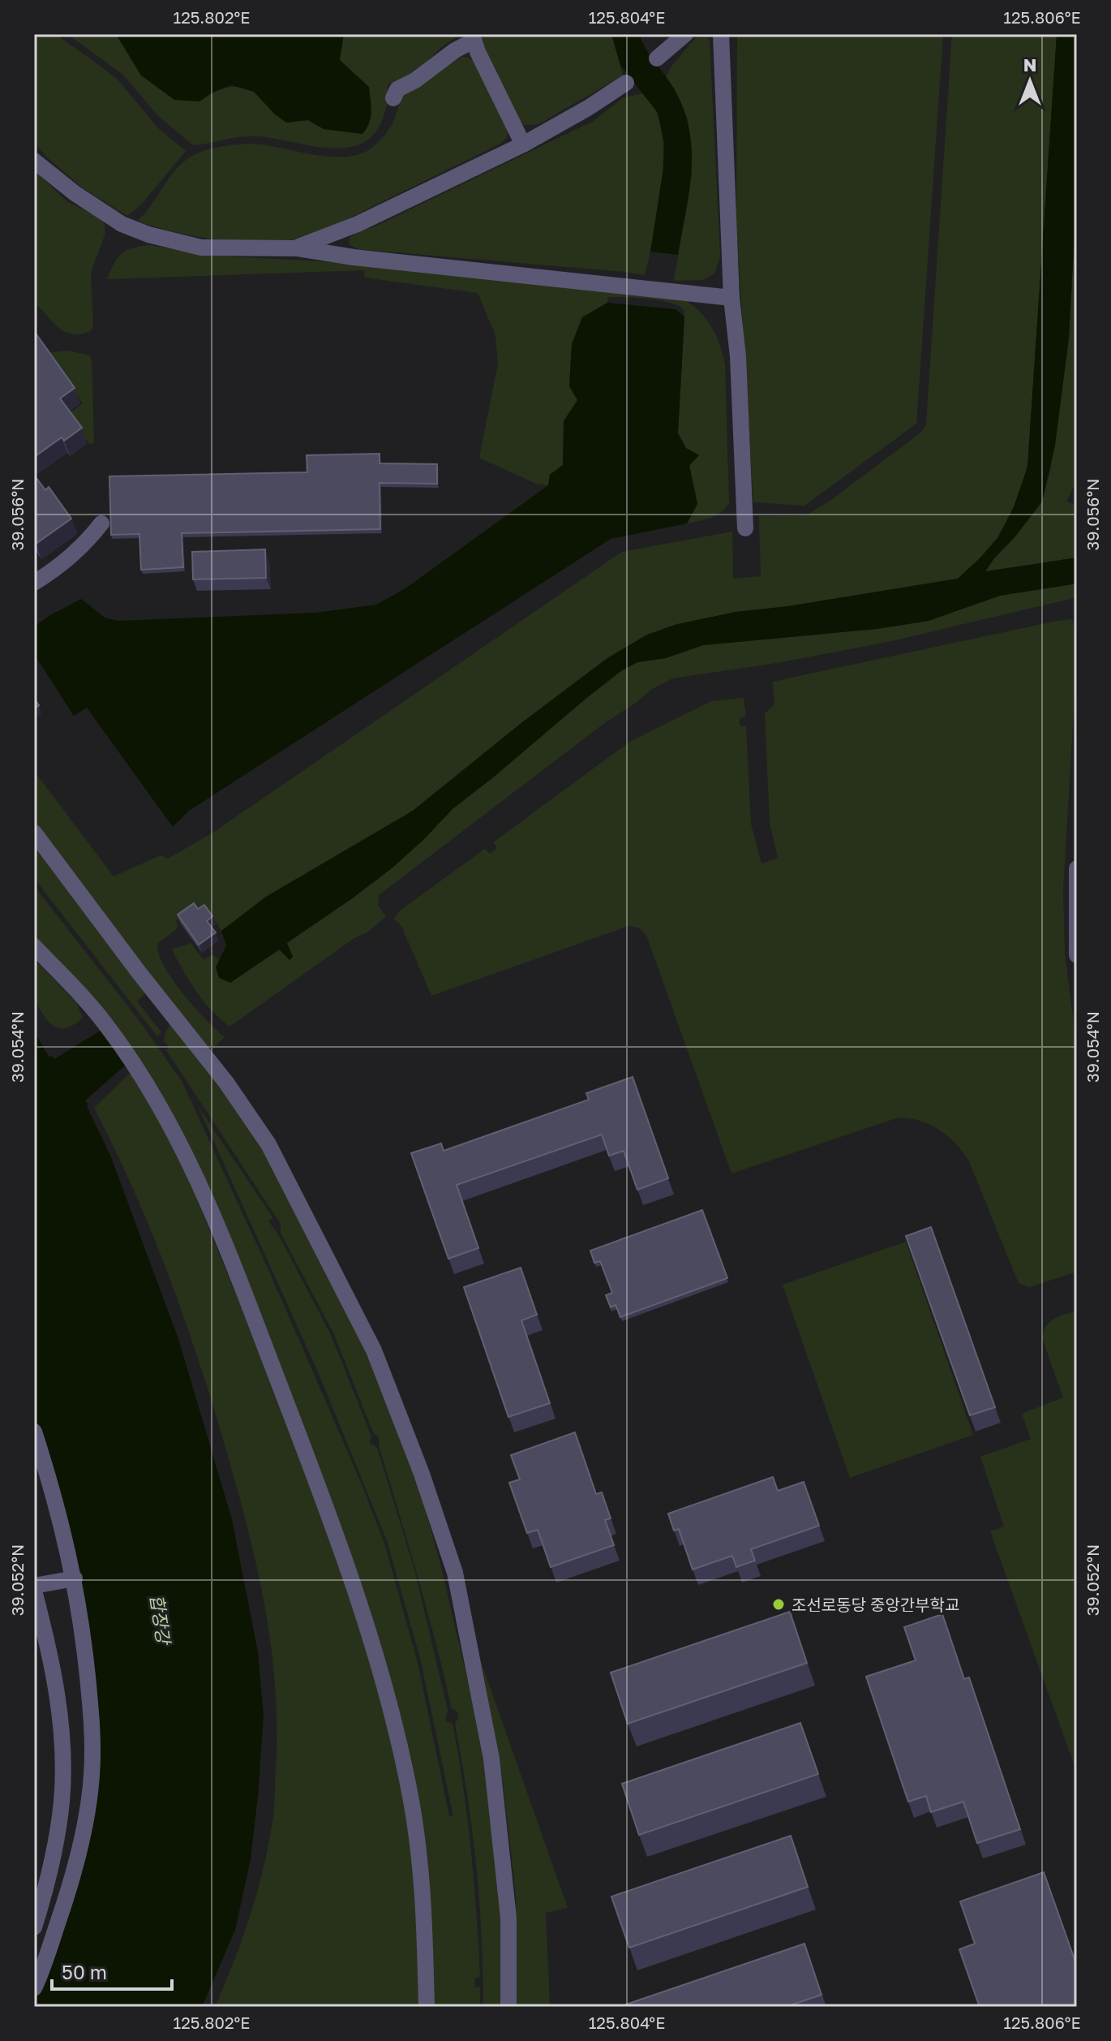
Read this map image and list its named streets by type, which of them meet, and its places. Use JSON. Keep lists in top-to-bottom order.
{
  "water": ["합장강"],
  "places": ["조선로동당 중앙간부학교"],
  "scale_bar": "50 m",
  "north": "top",
  "coordinates": [
    "125.802°E",
    "125.804°E",
    "125.806°E",
    "39.056°N",
    "39.054°N",
    "39.052°N"
  ]
}
